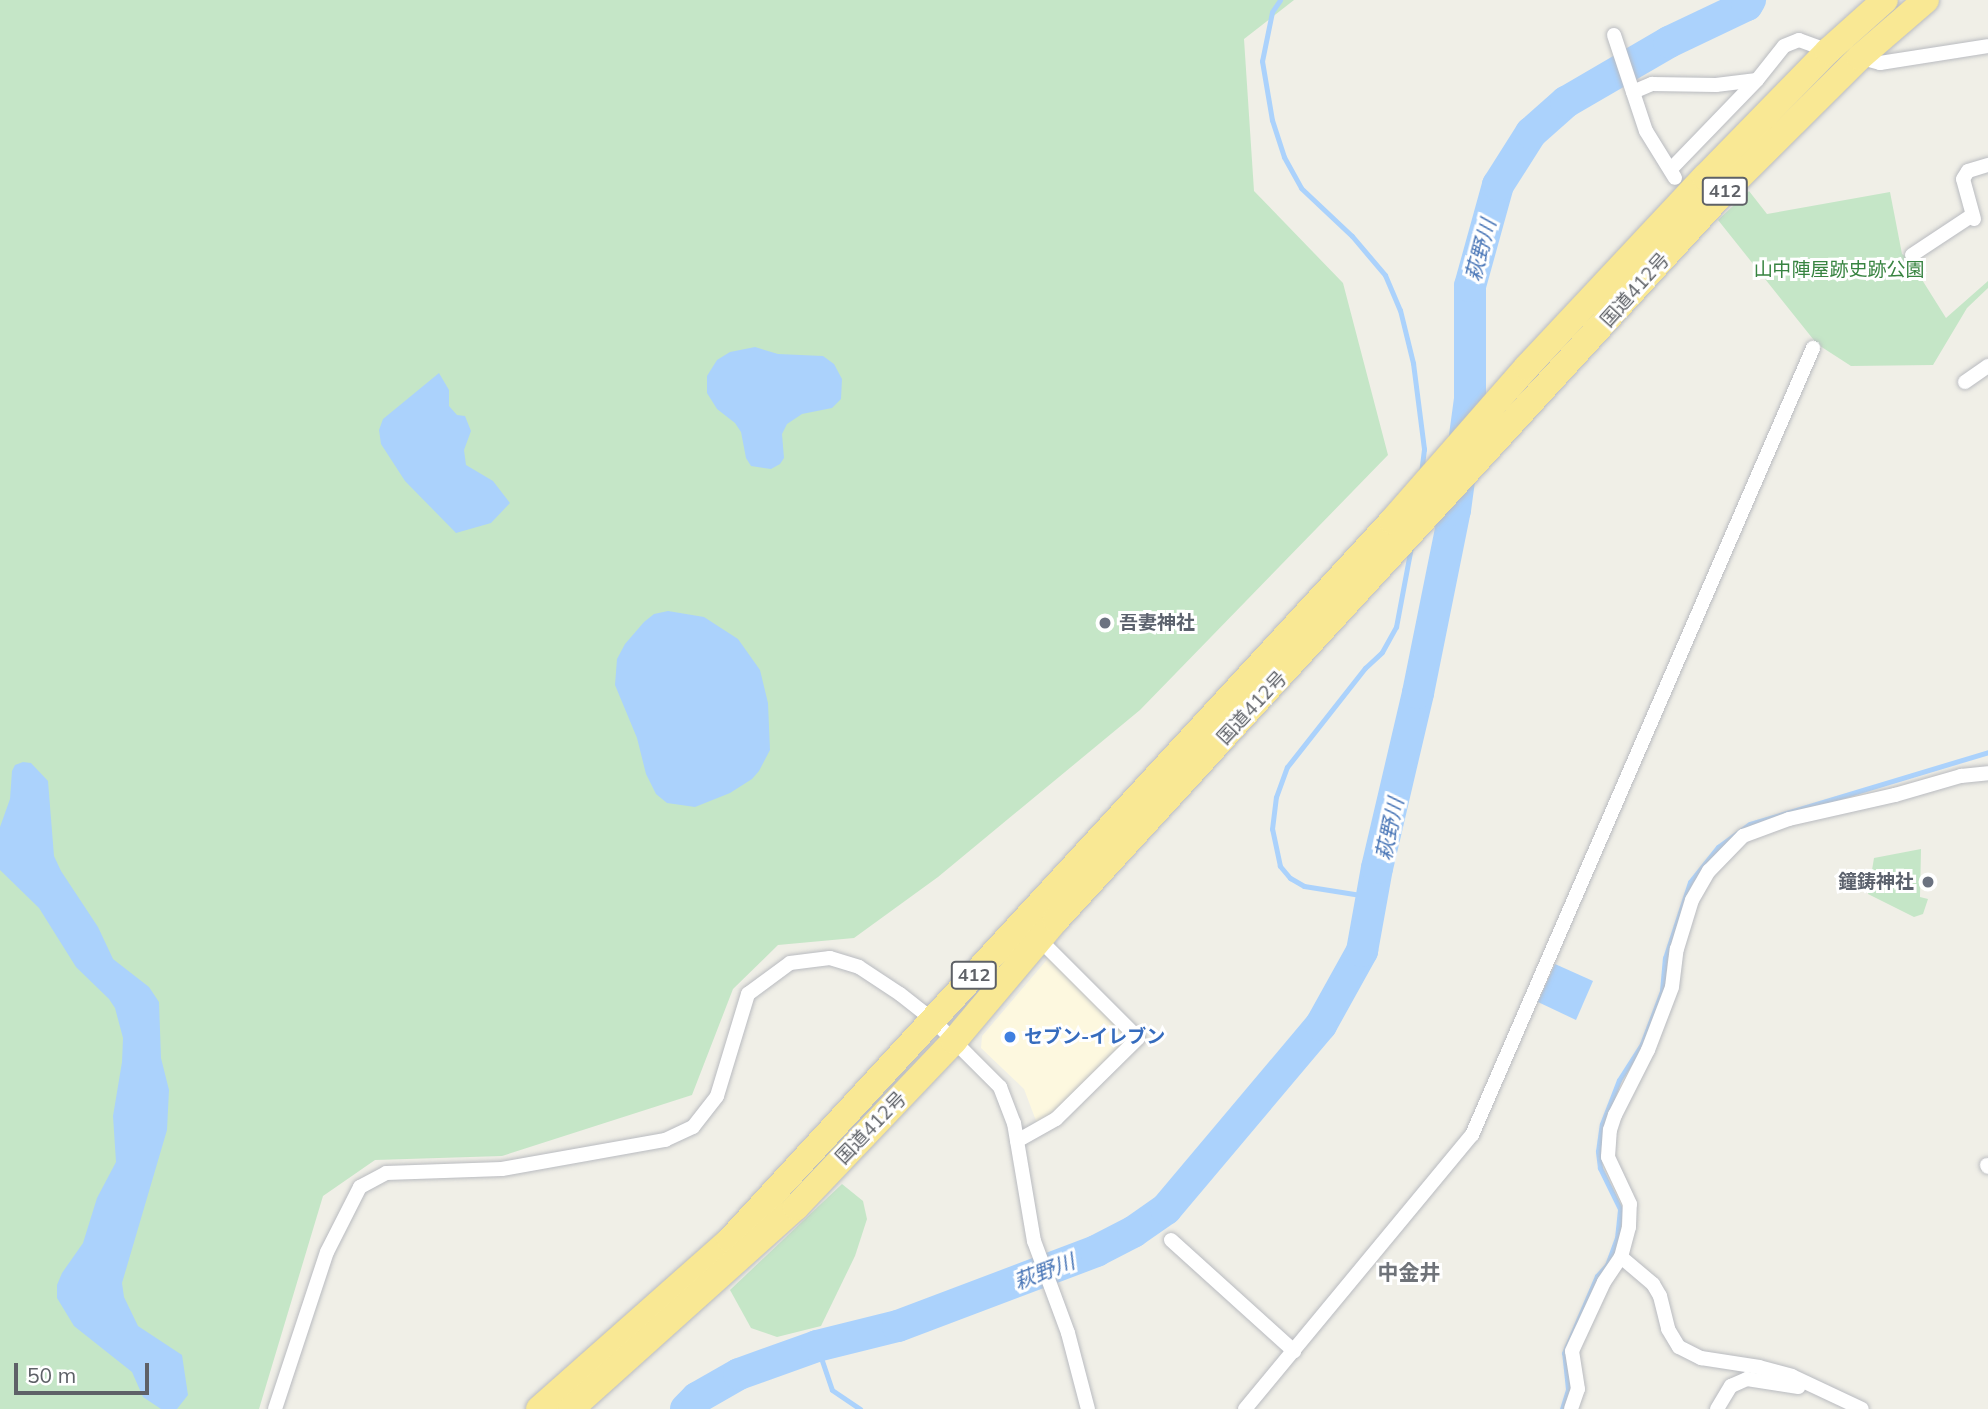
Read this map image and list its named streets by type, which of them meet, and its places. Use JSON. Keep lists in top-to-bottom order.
{
  "streets": {
    "highway": ["412", "国道412号"]
  },
  "districts": ["中金井"],
  "water": ["萩野川"],
  "parks": ["山中陣屋跡史跡公園"],
  "places": ["吾妻神社", "鐘鋳神社", "セブン-イレブン"],
  "scale_bar": "50 m"
}
